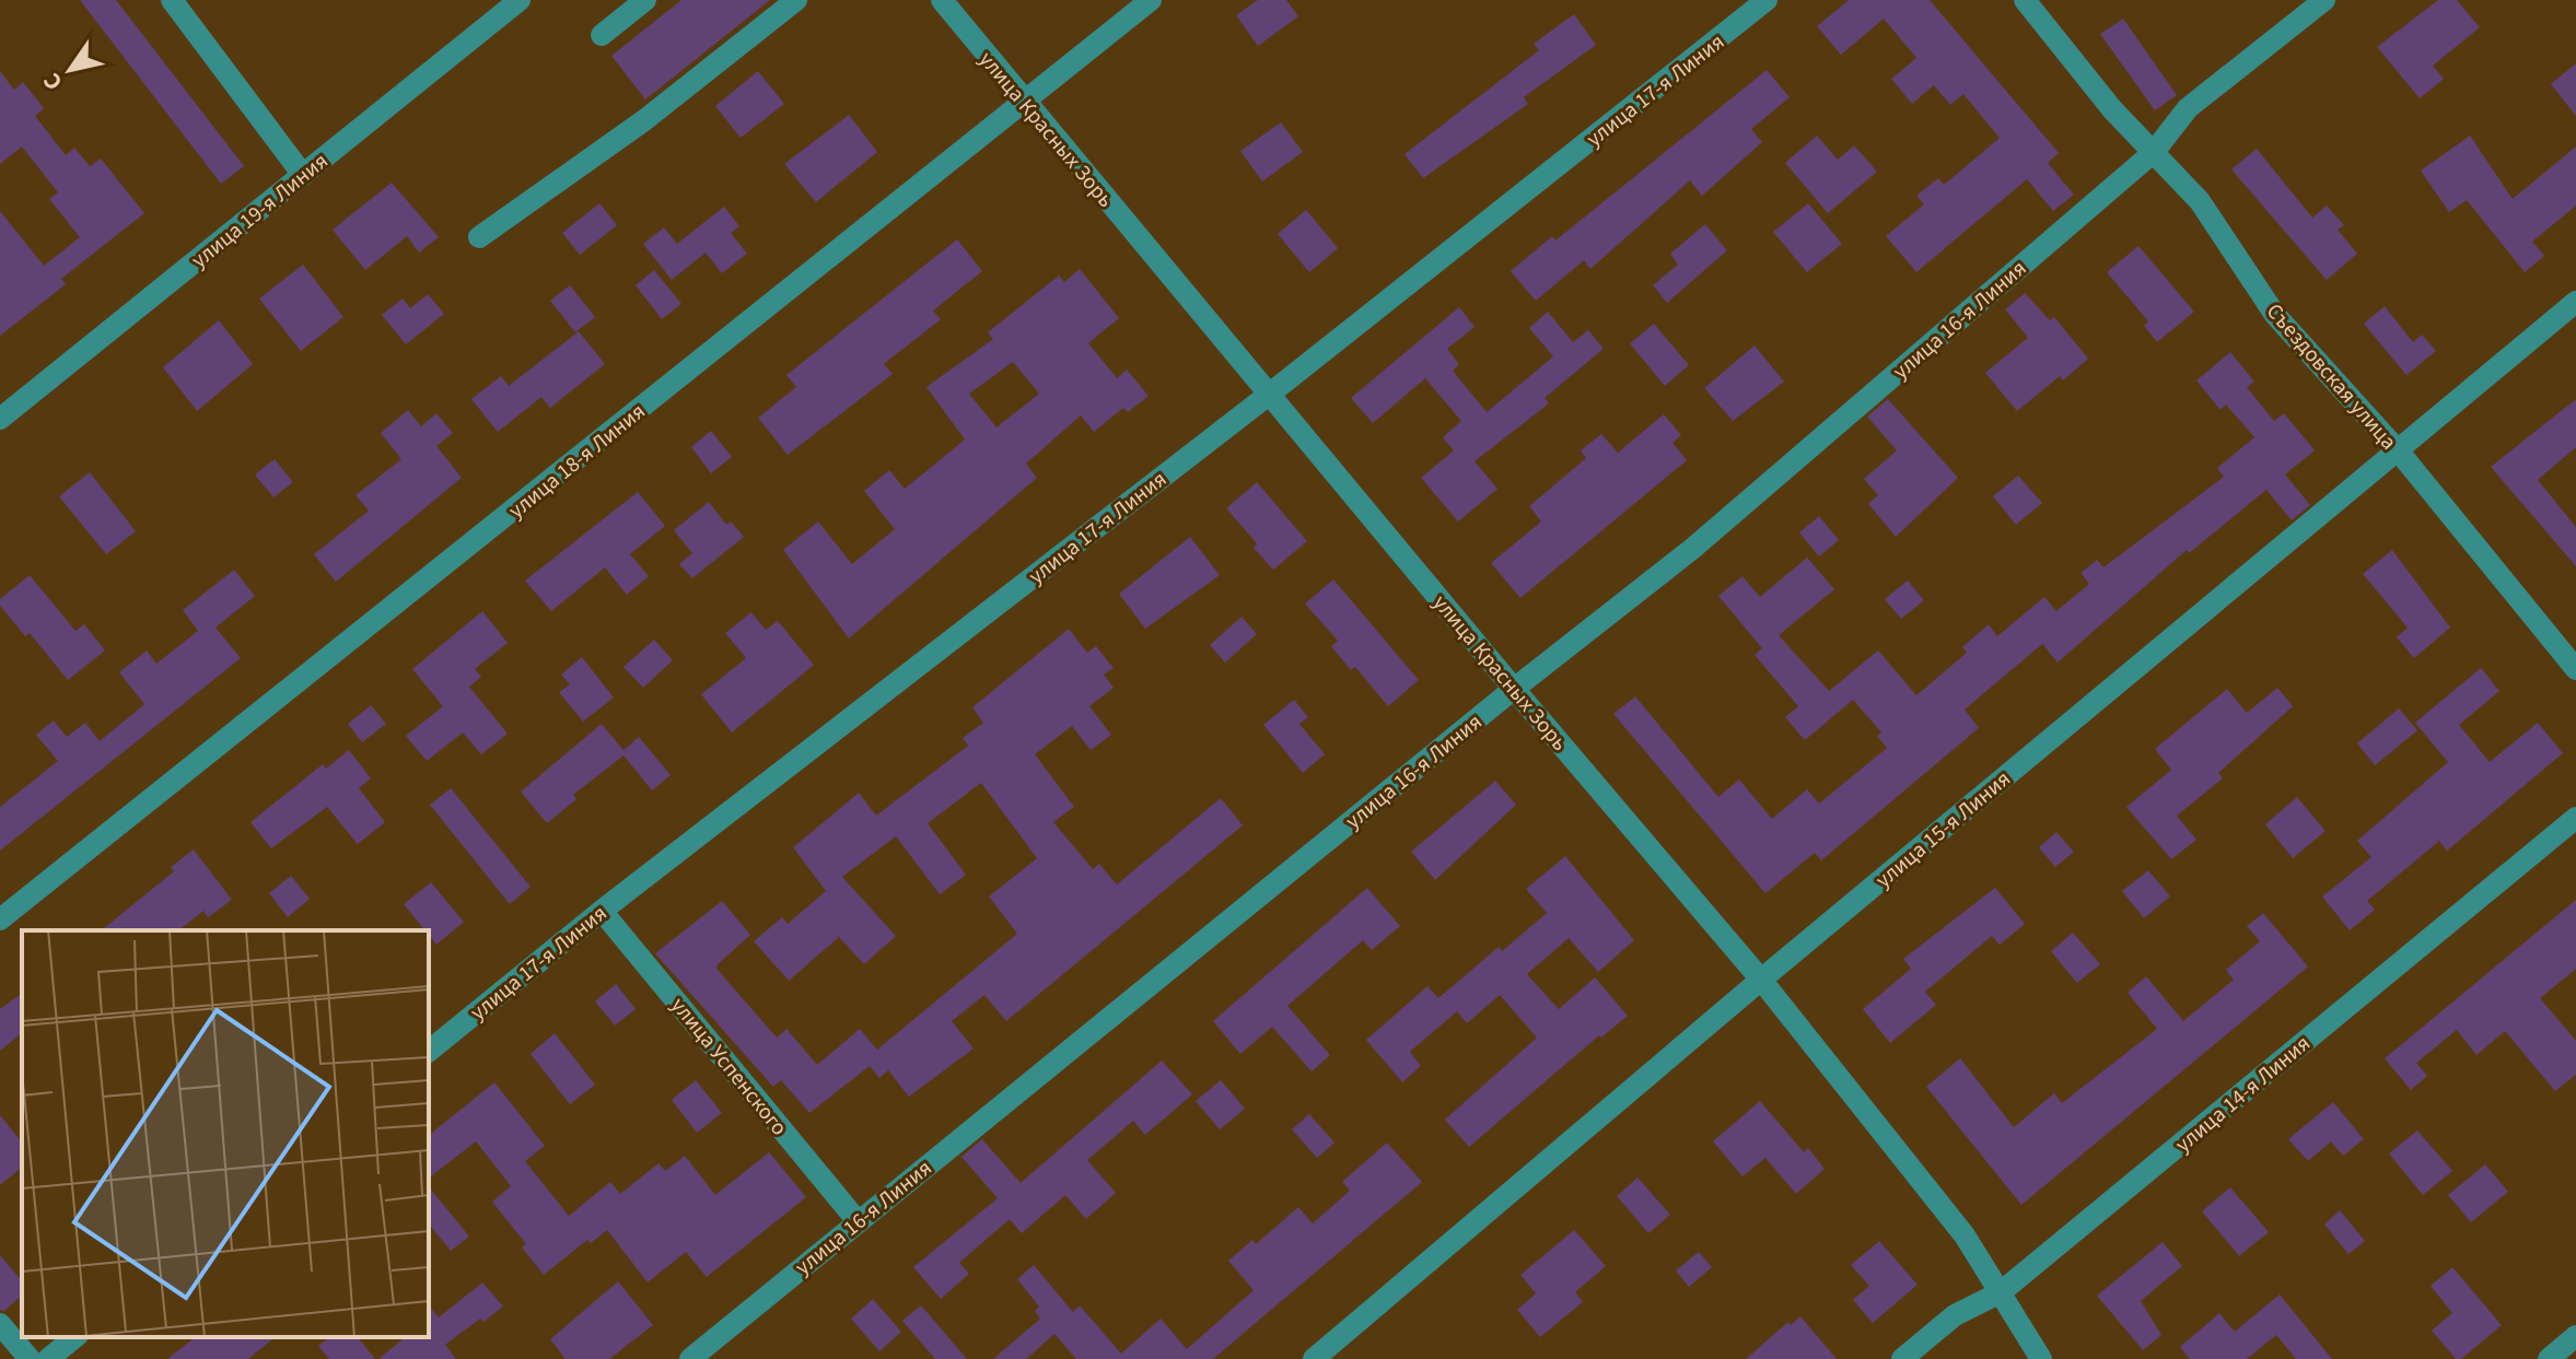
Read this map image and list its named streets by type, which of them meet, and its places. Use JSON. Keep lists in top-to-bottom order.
{
  "streets": {
    "street": [
      "улица 17-я Линия",
      "улица Красных Зорь",
      "улица 19-я Линия",
      "улица 16-я Линия",
      "Съездовская улица",
      "улица 18-я Линия",
      "улица 15-я Линия",
      "улица Успенского",
      "улица 14-я Линия"
    ]
  },
  "crossings": [
    ["улица 17-я Линия", "улица Красных Зорь"],
    ["улица 17-я Линия", "улица Успенского"],
    ["улица Красных Зорь", "улица 16-я Линия"],
    ["улица Красных Зорь", "улица 18-я Линия"],
    ["улица Красных Зорь", "улица 15-я Линия"],
    ["улица Красных Зорь", "улица 14-я Линия"],
    ["улица 16-я Линия", "Съездовская улица"],
    ["улица 16-я Линия", "улица Успенского"],
    ["Съездовская улица", "улица 15-я Линия"]
  ],
  "north": "bottom left"
}
